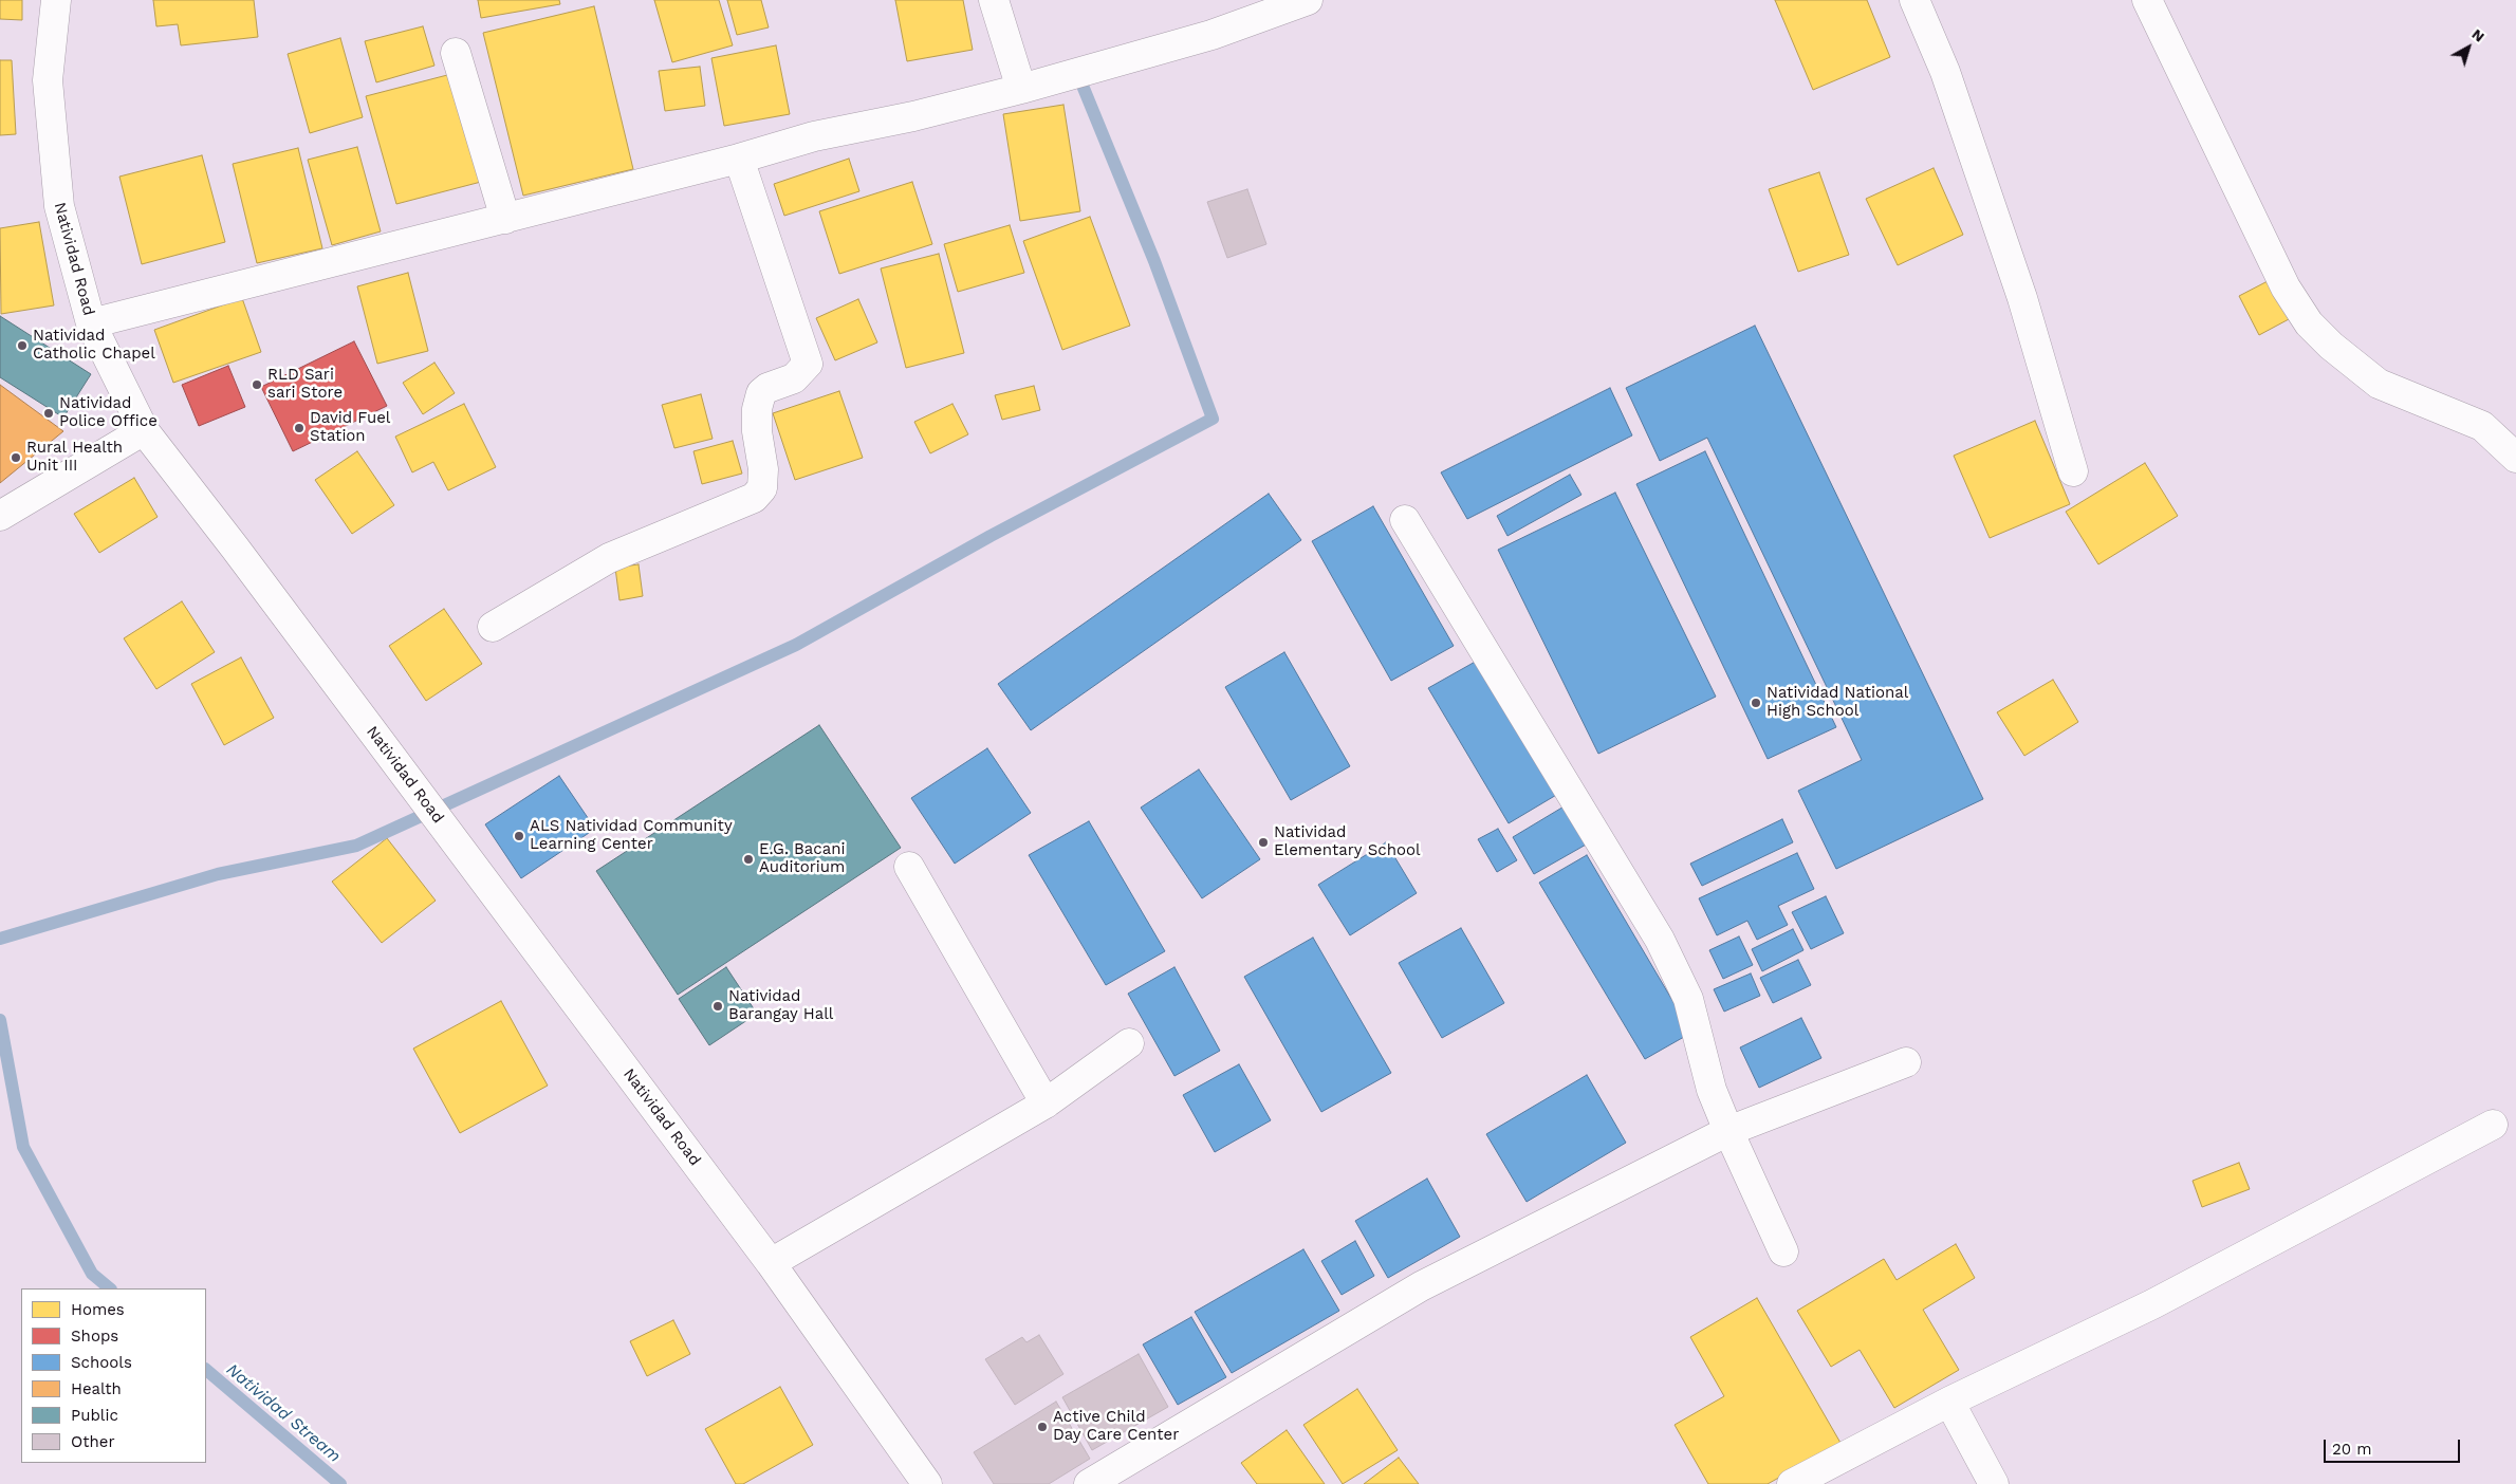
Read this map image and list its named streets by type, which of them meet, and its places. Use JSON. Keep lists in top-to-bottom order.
{
  "streets": {
    "street": ["Natividad Road"]
  },
  "water": ["Natividad Stream"],
  "places": [
    "Natividad Catholic Chapel",
    "RLD Sari sari Store",
    "Natividad Police Office",
    "David Fuel Station",
    "Rural Health Unit III",
    "Natividad National High School",
    "ALS Natividad Community Learning Center",
    "Natividad Elementary School",
    "E.G. Bacani Auditorium",
    "Natividad Barangay Hall",
    "Active Child Day Care Center"
  ],
  "legend": [
    "Homes",
    "Shops",
    "Schools",
    "Health",
    "Public",
    "Other"
  ],
  "scale_bar": "20 m",
  "north": "top right"
}
